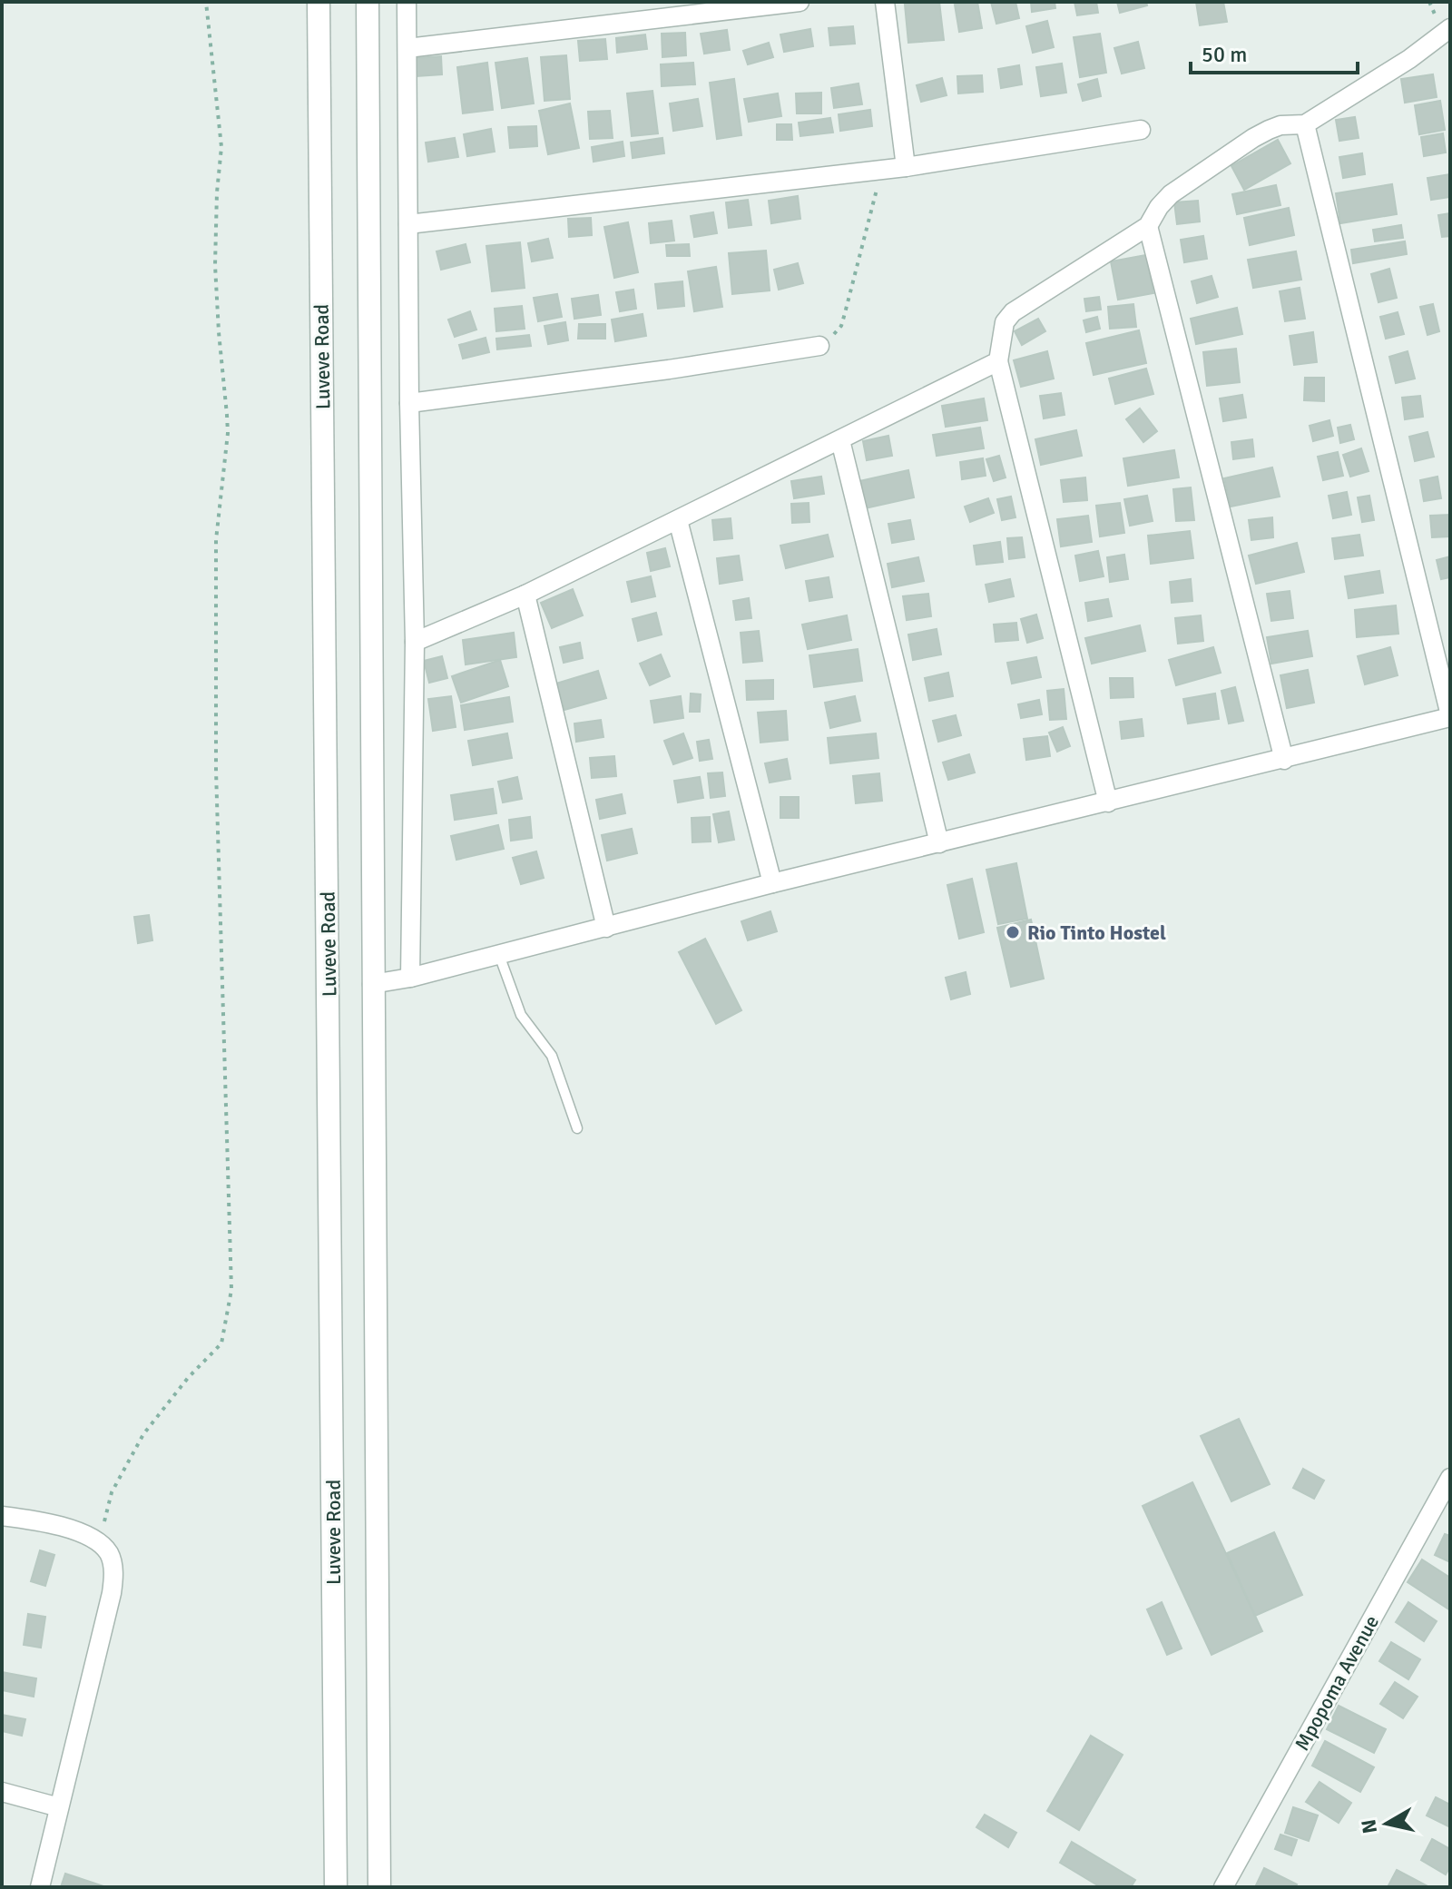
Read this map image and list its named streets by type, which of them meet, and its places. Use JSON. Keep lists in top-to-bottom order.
{
  "streets": {
    "street": ["Luveve Road", "Mpopoma Avenue"]
  },
  "places": ["Rio Tinto Hostel"],
  "scale_bar": "50 m",
  "north": "left"
}
